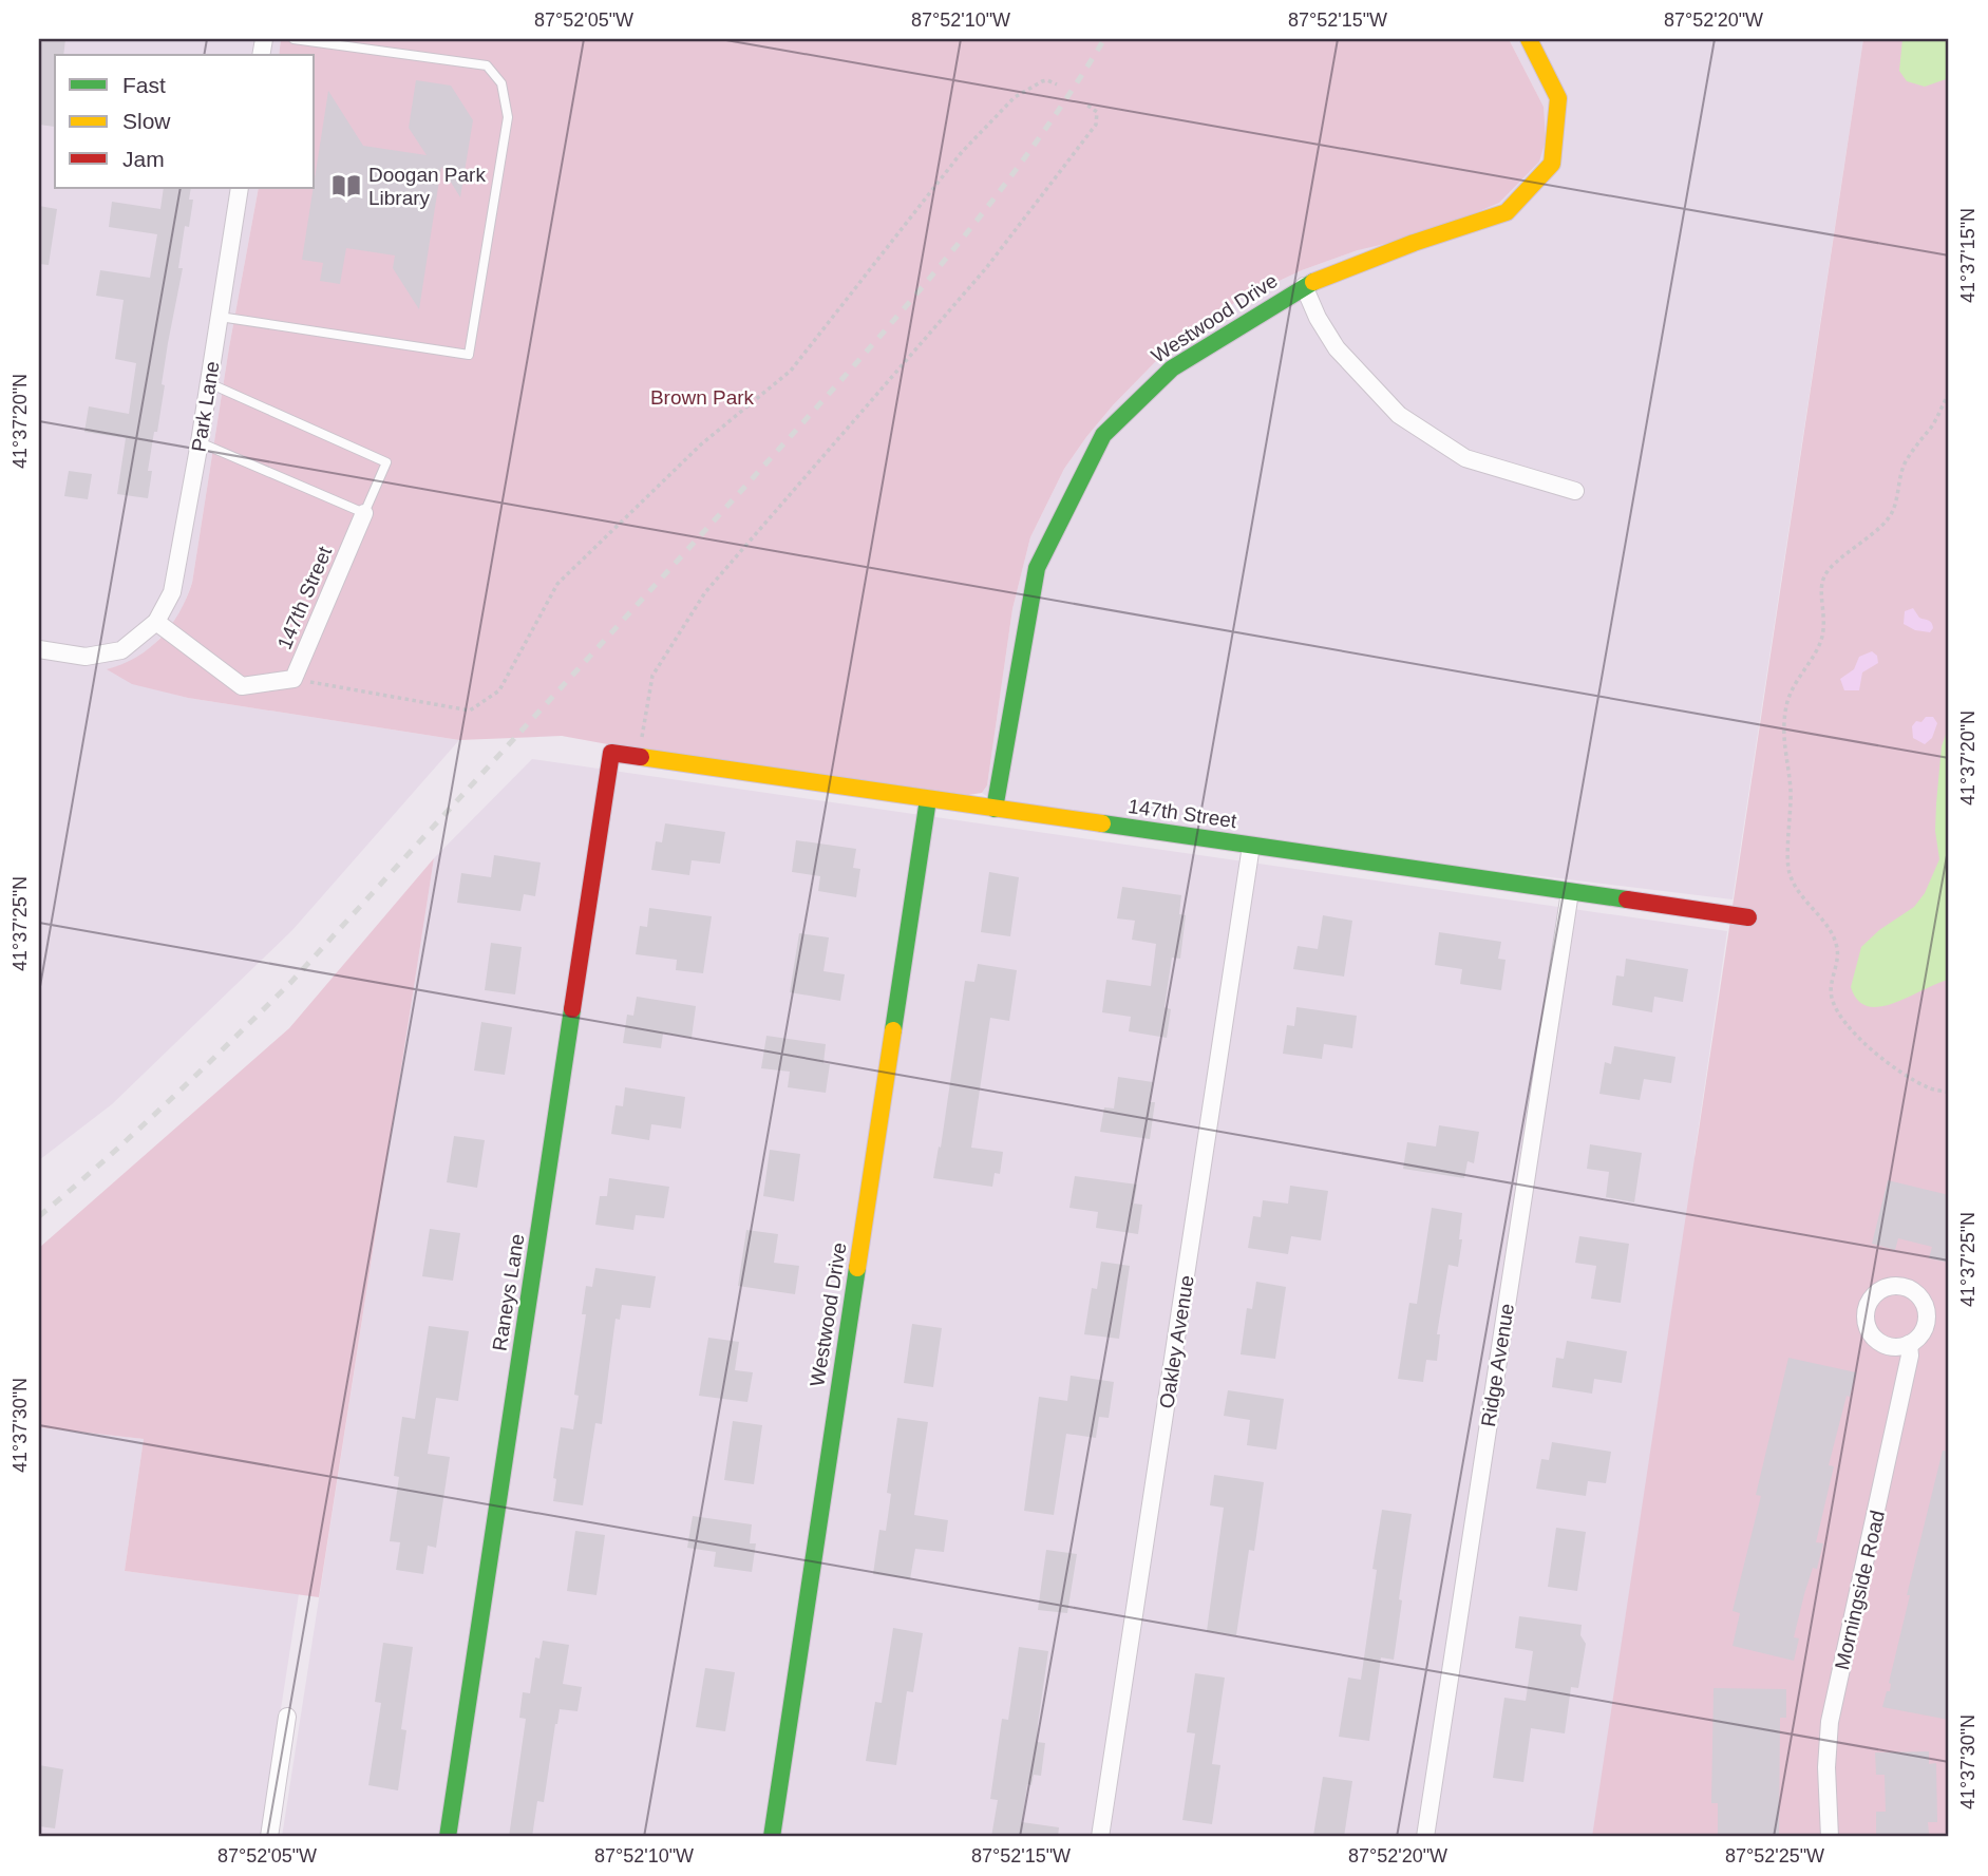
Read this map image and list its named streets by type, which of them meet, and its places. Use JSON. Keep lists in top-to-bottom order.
{
  "streets": {
    "street": [
      "Westwood Drive",
      "Park Lane",
      "147th Street",
      "Raneys Lane",
      "Oakley Avenue",
      "Ridge Avenue",
      "Morningside Road"
    ]
  },
  "crossings": [
    ["Westwood Drive", "147th Street"],
    ["Park Lane", "147th Street"],
    ["147th Street", "Raneys Lane"],
    ["147th Street", "Oakley Avenue"],
    ["147th Street", "Ridge Avenue"]
  ],
  "parks": ["Brown Park"],
  "places": {
    "library": ["Doogan Park Library"]
  },
  "legend": ["Fast", "Slow", "Jam"],
  "coordinates": [
    "87°52'05\"W",
    "87°52'10\"W",
    "87°52'15\"W",
    "87°52'20\"W",
    "41°37'15\"N",
    "41°37'20\"N",
    "41°37'25\"N",
    "41°37'30\"N",
    "87°52'25\"W"
  ]
}
